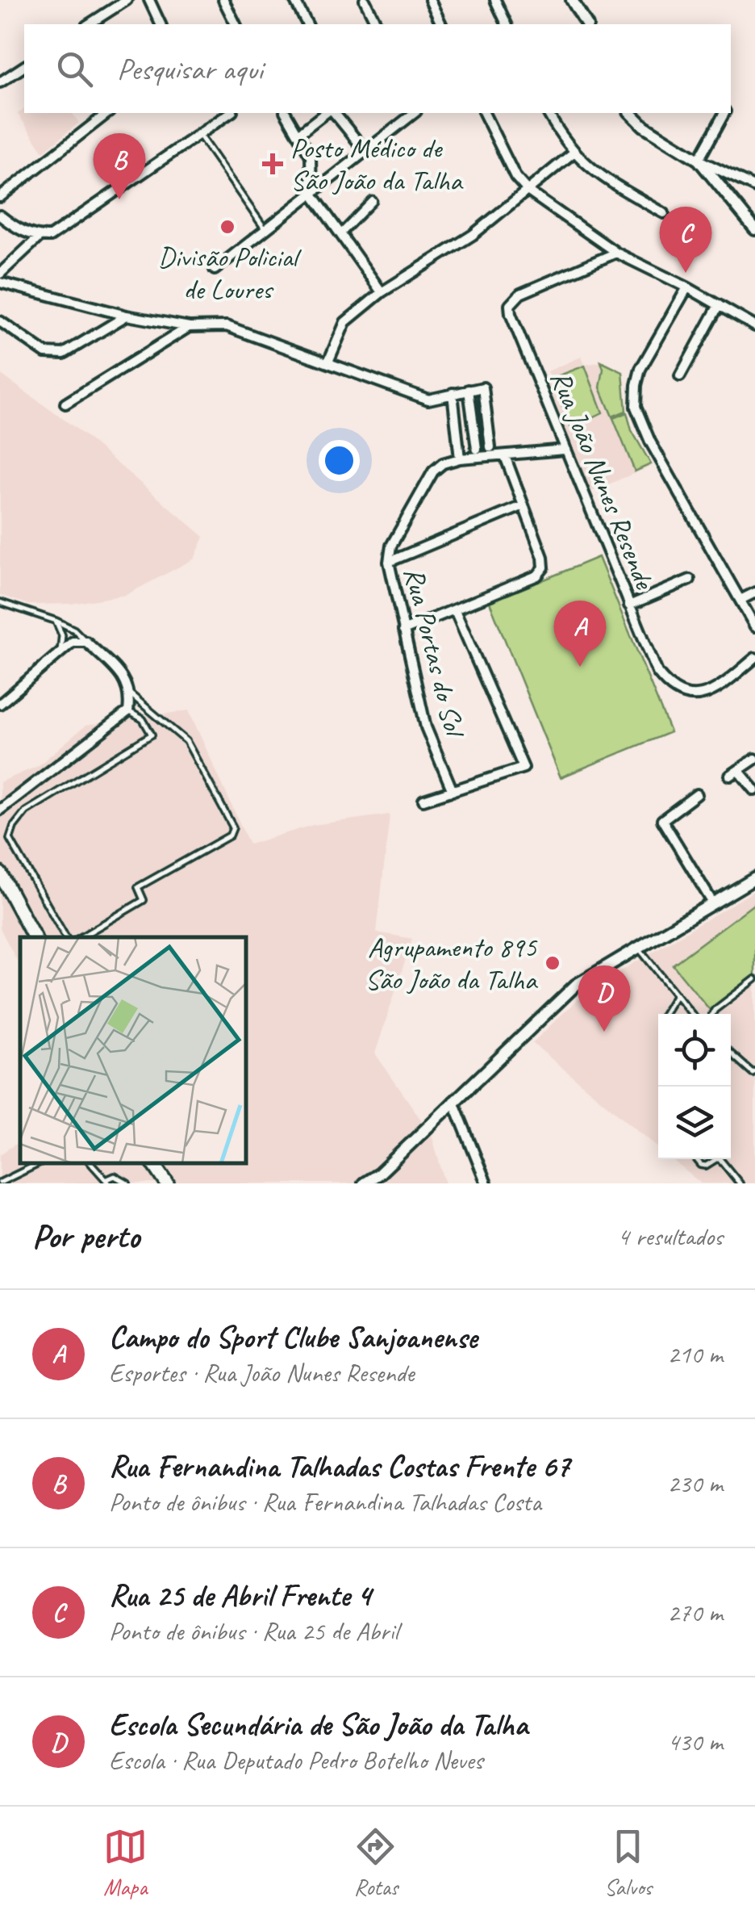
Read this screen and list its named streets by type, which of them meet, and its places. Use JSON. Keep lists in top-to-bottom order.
{
  "streets": {
    "street": ["Rua João Nunes Resende", "Rua Portas do Sol"]
  },
  "places": {
    "health": ["Posto Médico de São João da Talha"],
    "other": ["Divisão Policial de Loures", "Agrupamento 895 São João da Talha"]
  },
  "page": {
    "search": "Pesquisar aqui",
    "pins": [
      "B",
      "C",
      "A",
      "D"
    ],
    "heading": ["Por perto", "4 resultados"],
    "list": [
      {
        "mark": "A",
        "name": "Campo do Sport Clube Sanjoanense",
        "note": "Esportes · Rua João Nunes Resende",
        "value": "210 m"
      },
      {
        "mark": "B",
        "name": "Rua Fernandina Talhadas Costas Frente 67",
        "note": "Ponto de ônibus · Rua Fernandina Talhadas Costa",
        "value": "230 m"
      },
      {
        "mark": "C",
        "name": "Rua 25 de Abril Frente 4",
        "note": "Ponto de ônibus · Rua 25 de Abril",
        "value": "270 m"
      },
      {
        "mark": "D",
        "name": "Escola Secundária de São João da Talha",
        "note": "Escola · Rua Deputado Pedro Botelho Neves",
        "value": "430 m"
      }
    ],
    "nav": ["Mapa", "Rotas", "Salvos"]
  }
}
